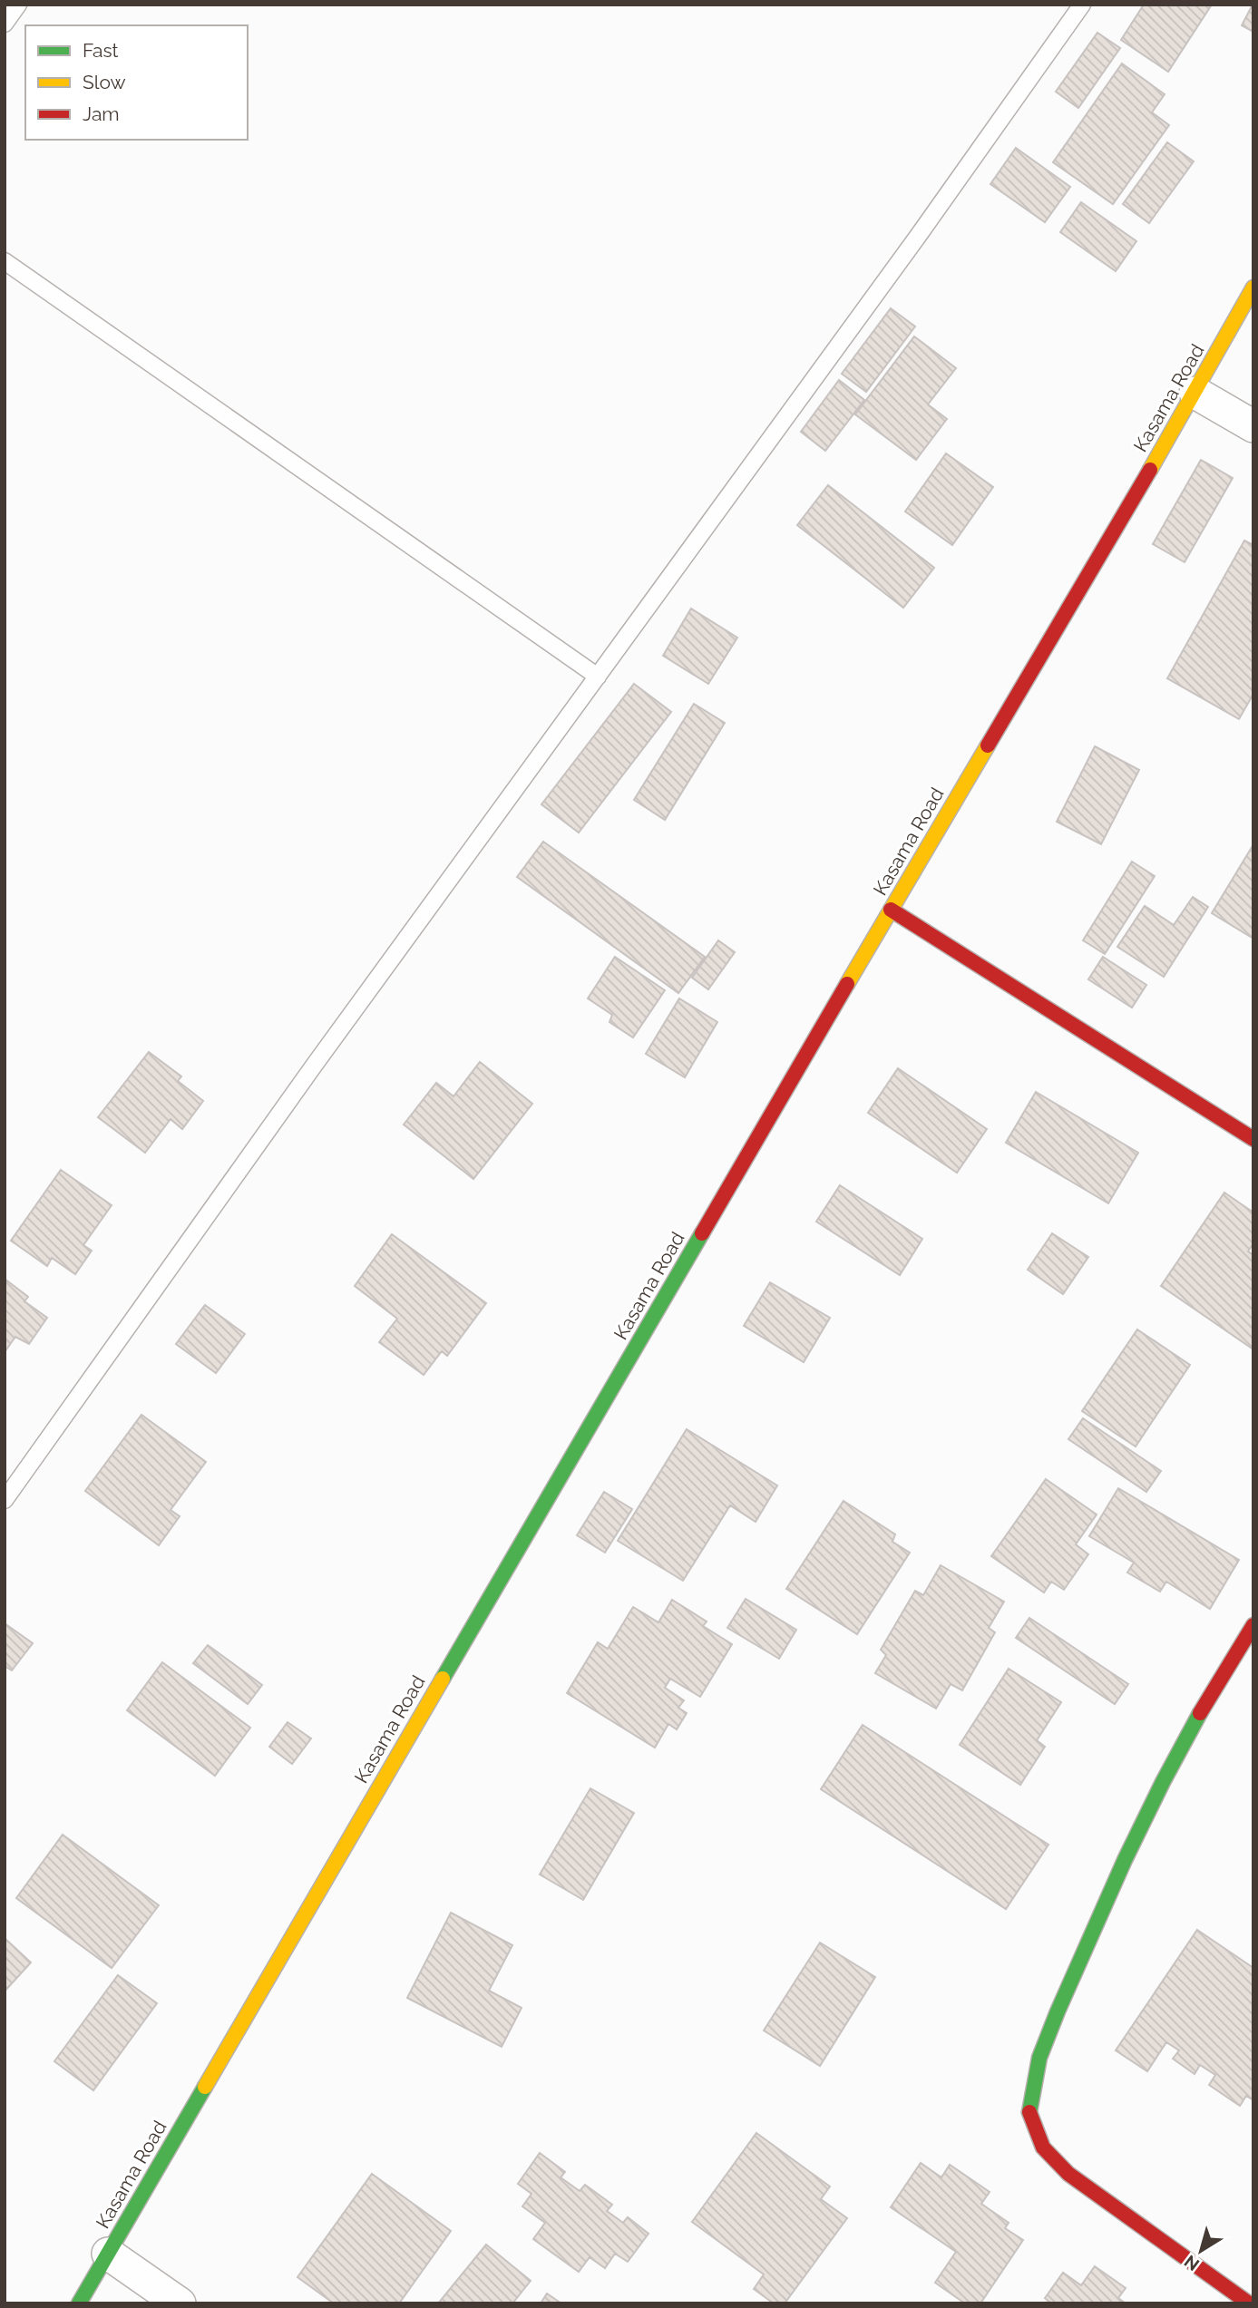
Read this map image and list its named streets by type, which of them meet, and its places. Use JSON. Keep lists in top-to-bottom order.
{
  "streets": {
    "street": ["Kasama Road"]
  },
  "legend": ["Fast", "Slow", "Jam"],
  "north": "bottom left"
}
